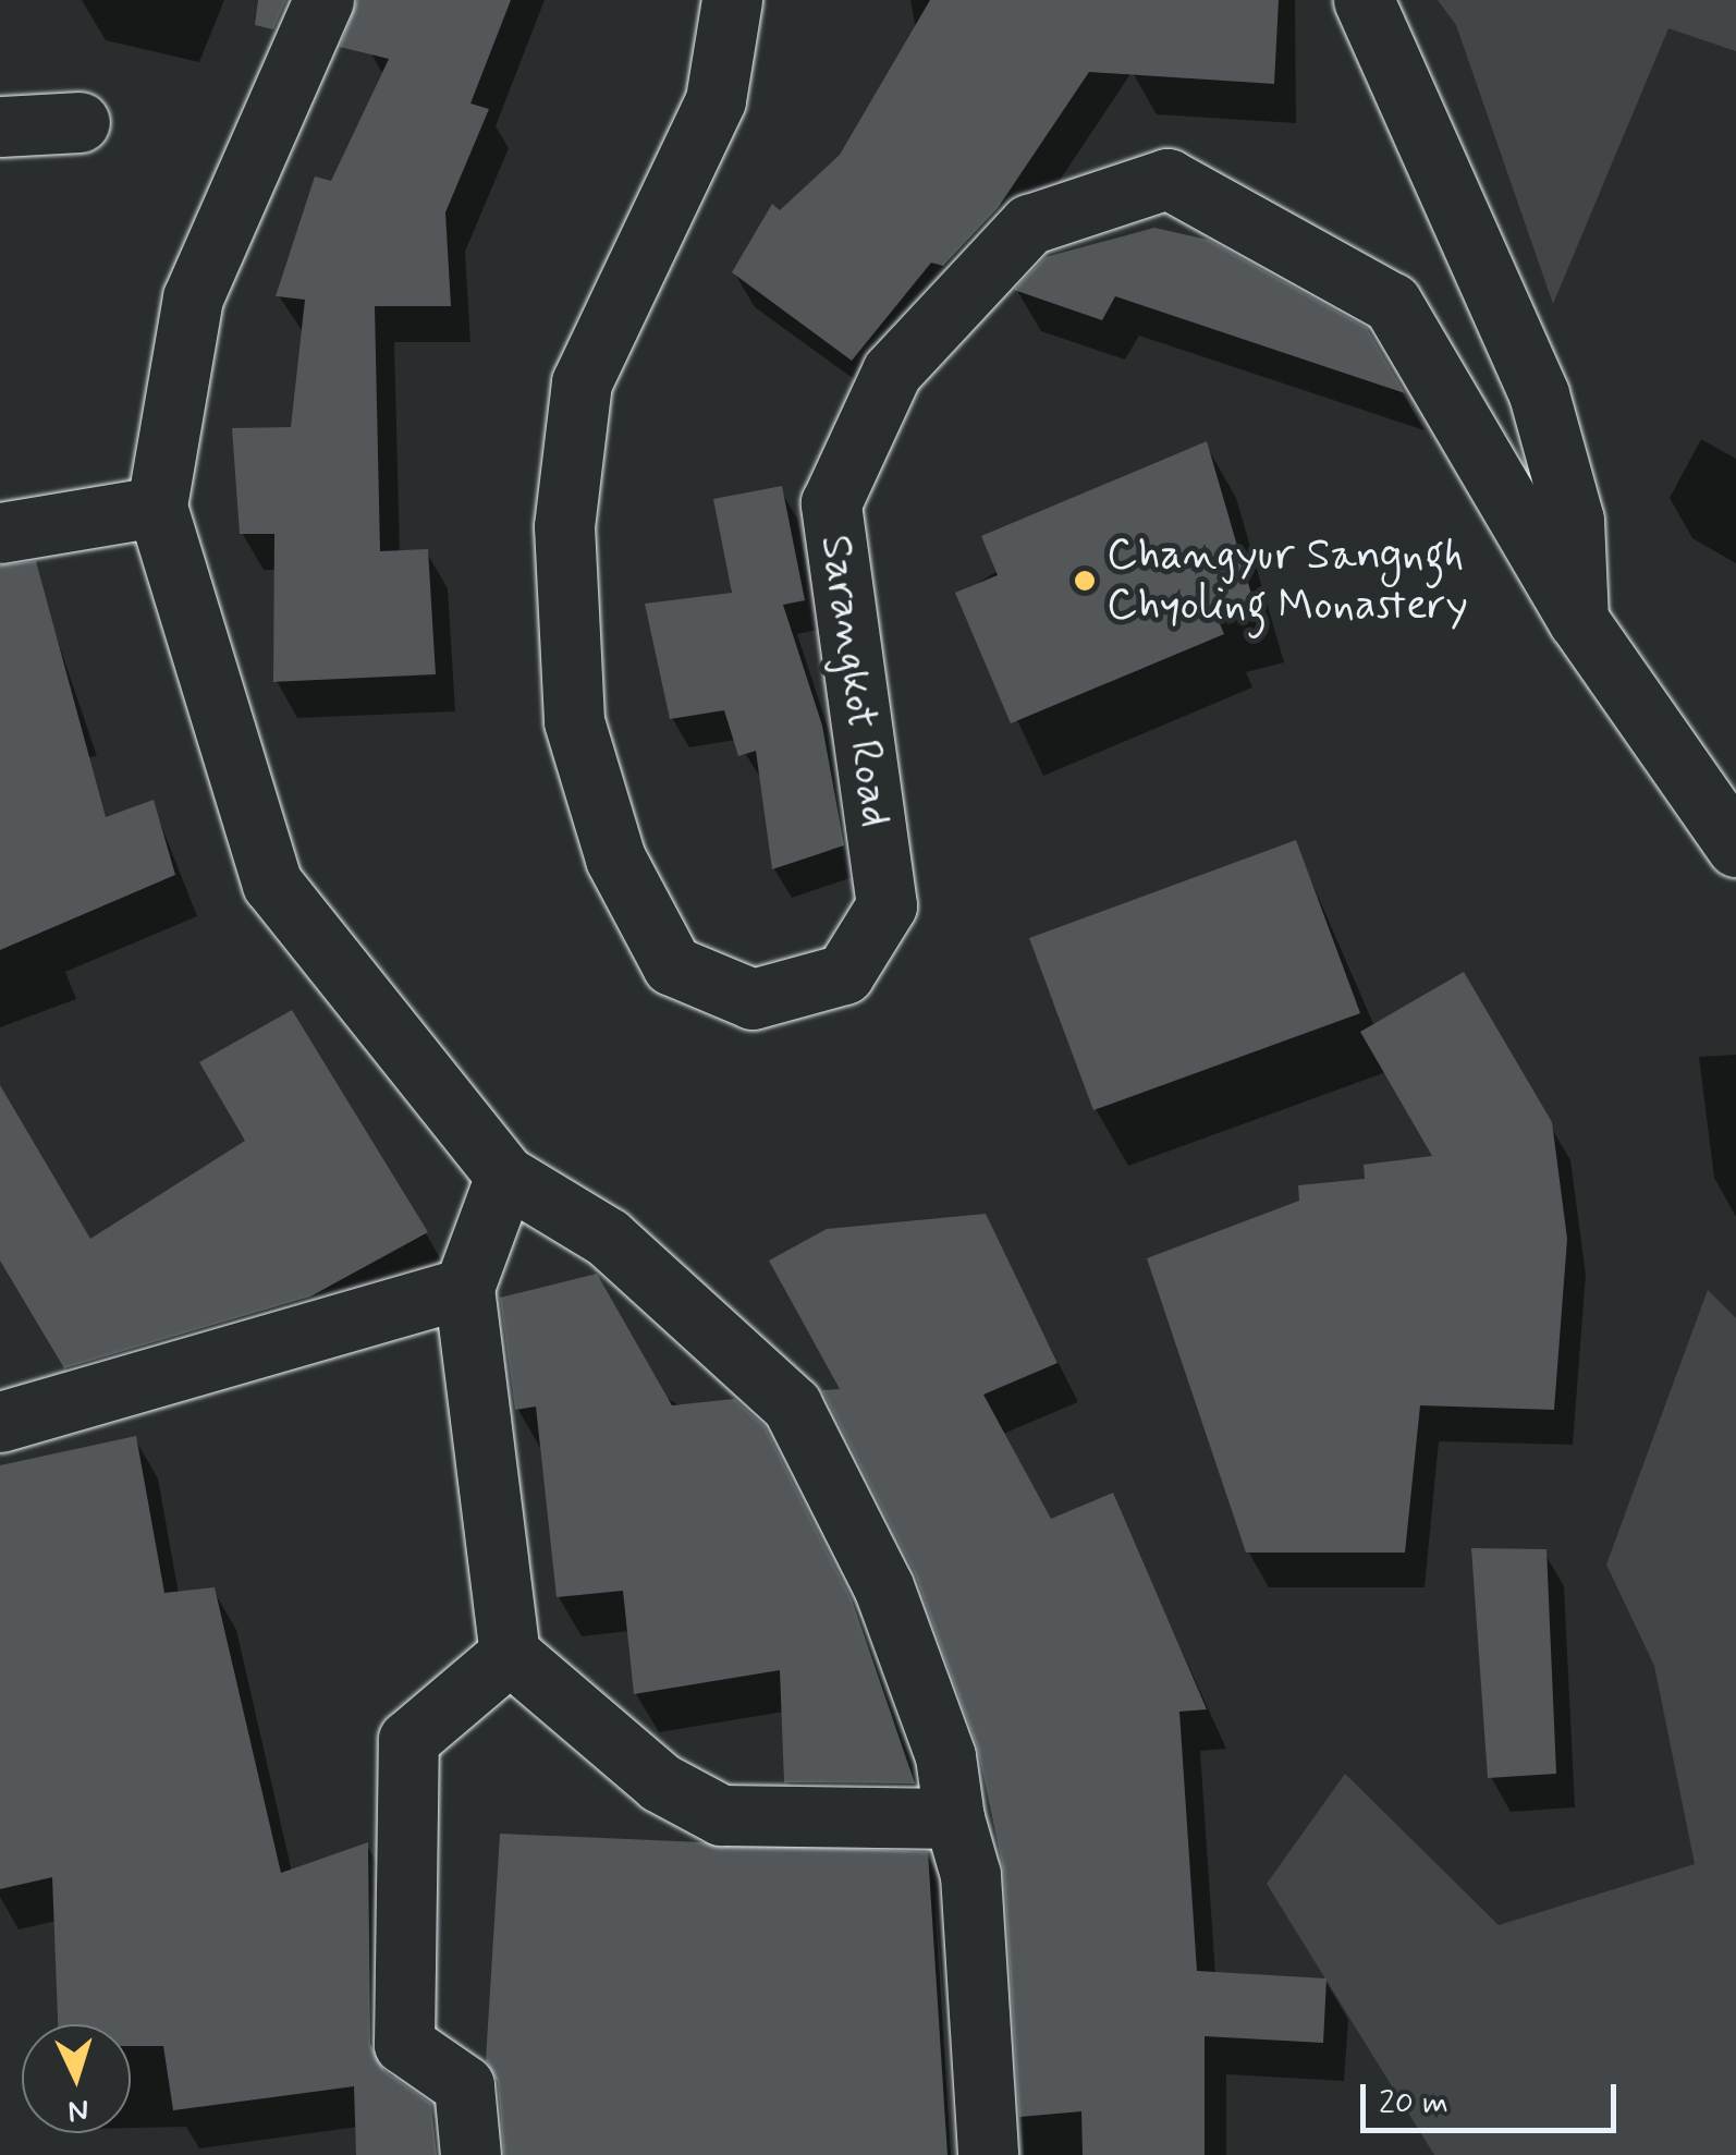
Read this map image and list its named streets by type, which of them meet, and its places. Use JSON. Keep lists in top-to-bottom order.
{
  "streets": {
    "street": ["Sarangkot Road"]
  },
  "places": ["Changyur Sangngh Chyoling Monastery"],
  "scale_bar": "20 m",
  "north": "bottom"
}
